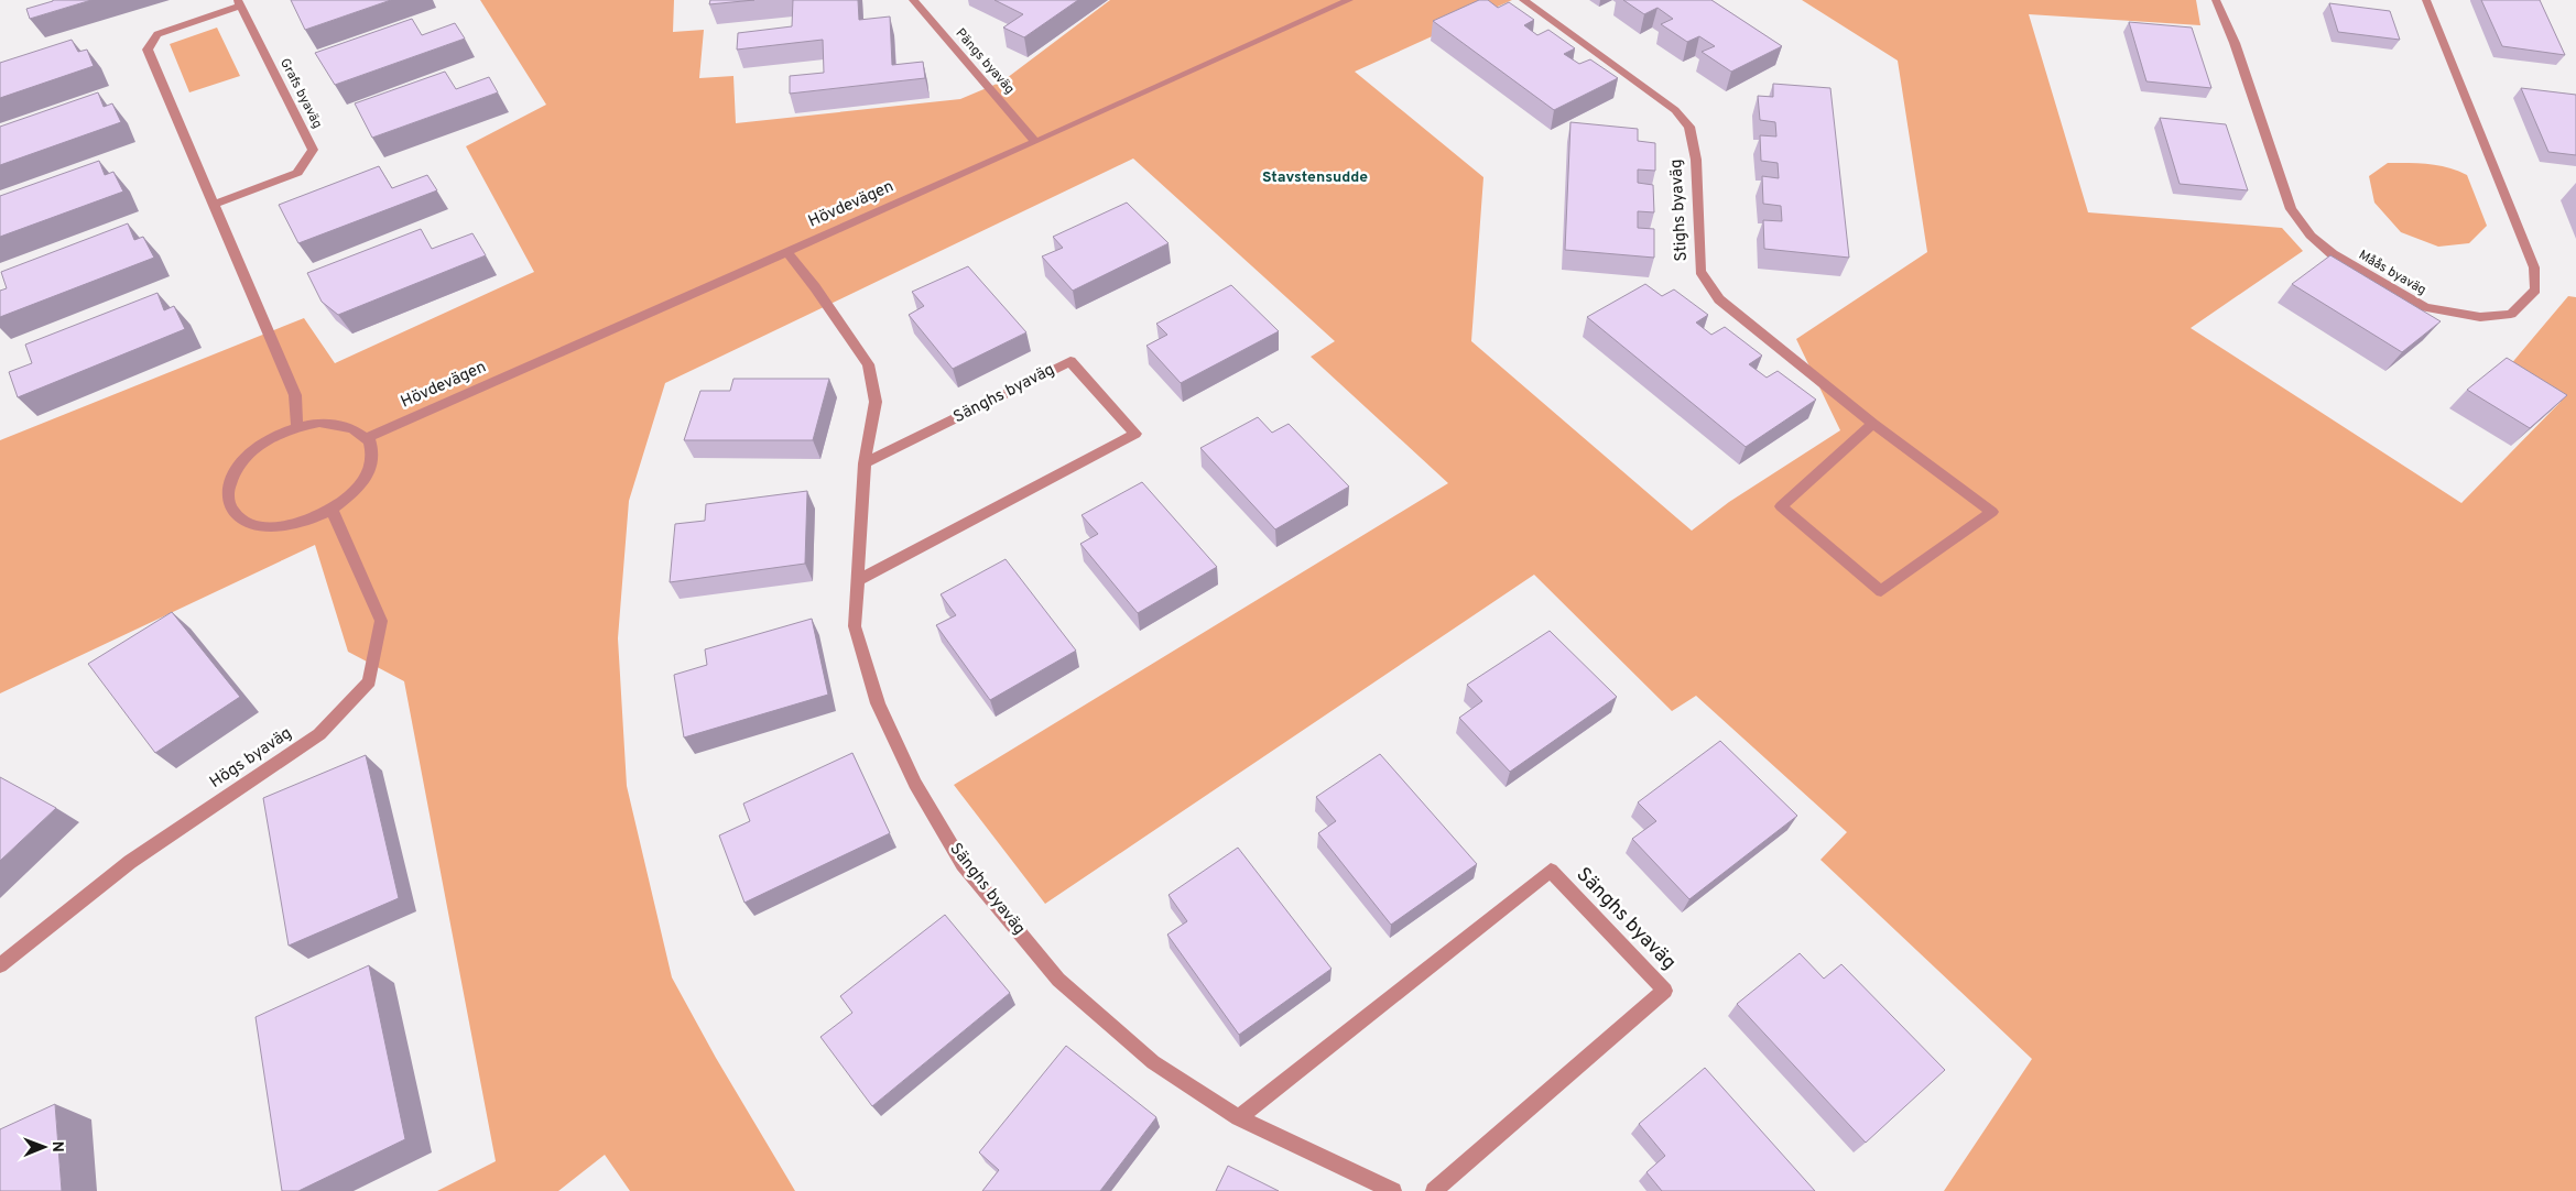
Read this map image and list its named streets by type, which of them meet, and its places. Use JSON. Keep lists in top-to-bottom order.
{
  "streets": {
    "street": [
      "Pängs byaväg",
      "Grafs byaväg",
      "Hövdevägen",
      "Stighs byaväg",
      "Måås byaväg",
      "Sänghs byaväg",
      "Högs byaväg"
    ]
  },
  "crossings": [
    ["Pängs byaväg", "Hövdevägen"],
    ["Grafs byaväg", "Hövdevägen"],
    ["Grafs byaväg", "Högs byaväg"],
    ["Hövdevägen", "Sänghs byaväg"],
    ["Hövdevägen", "Högs byaväg"]
  ],
  "districts": ["Stavstensudde"],
  "north": "right"
}
